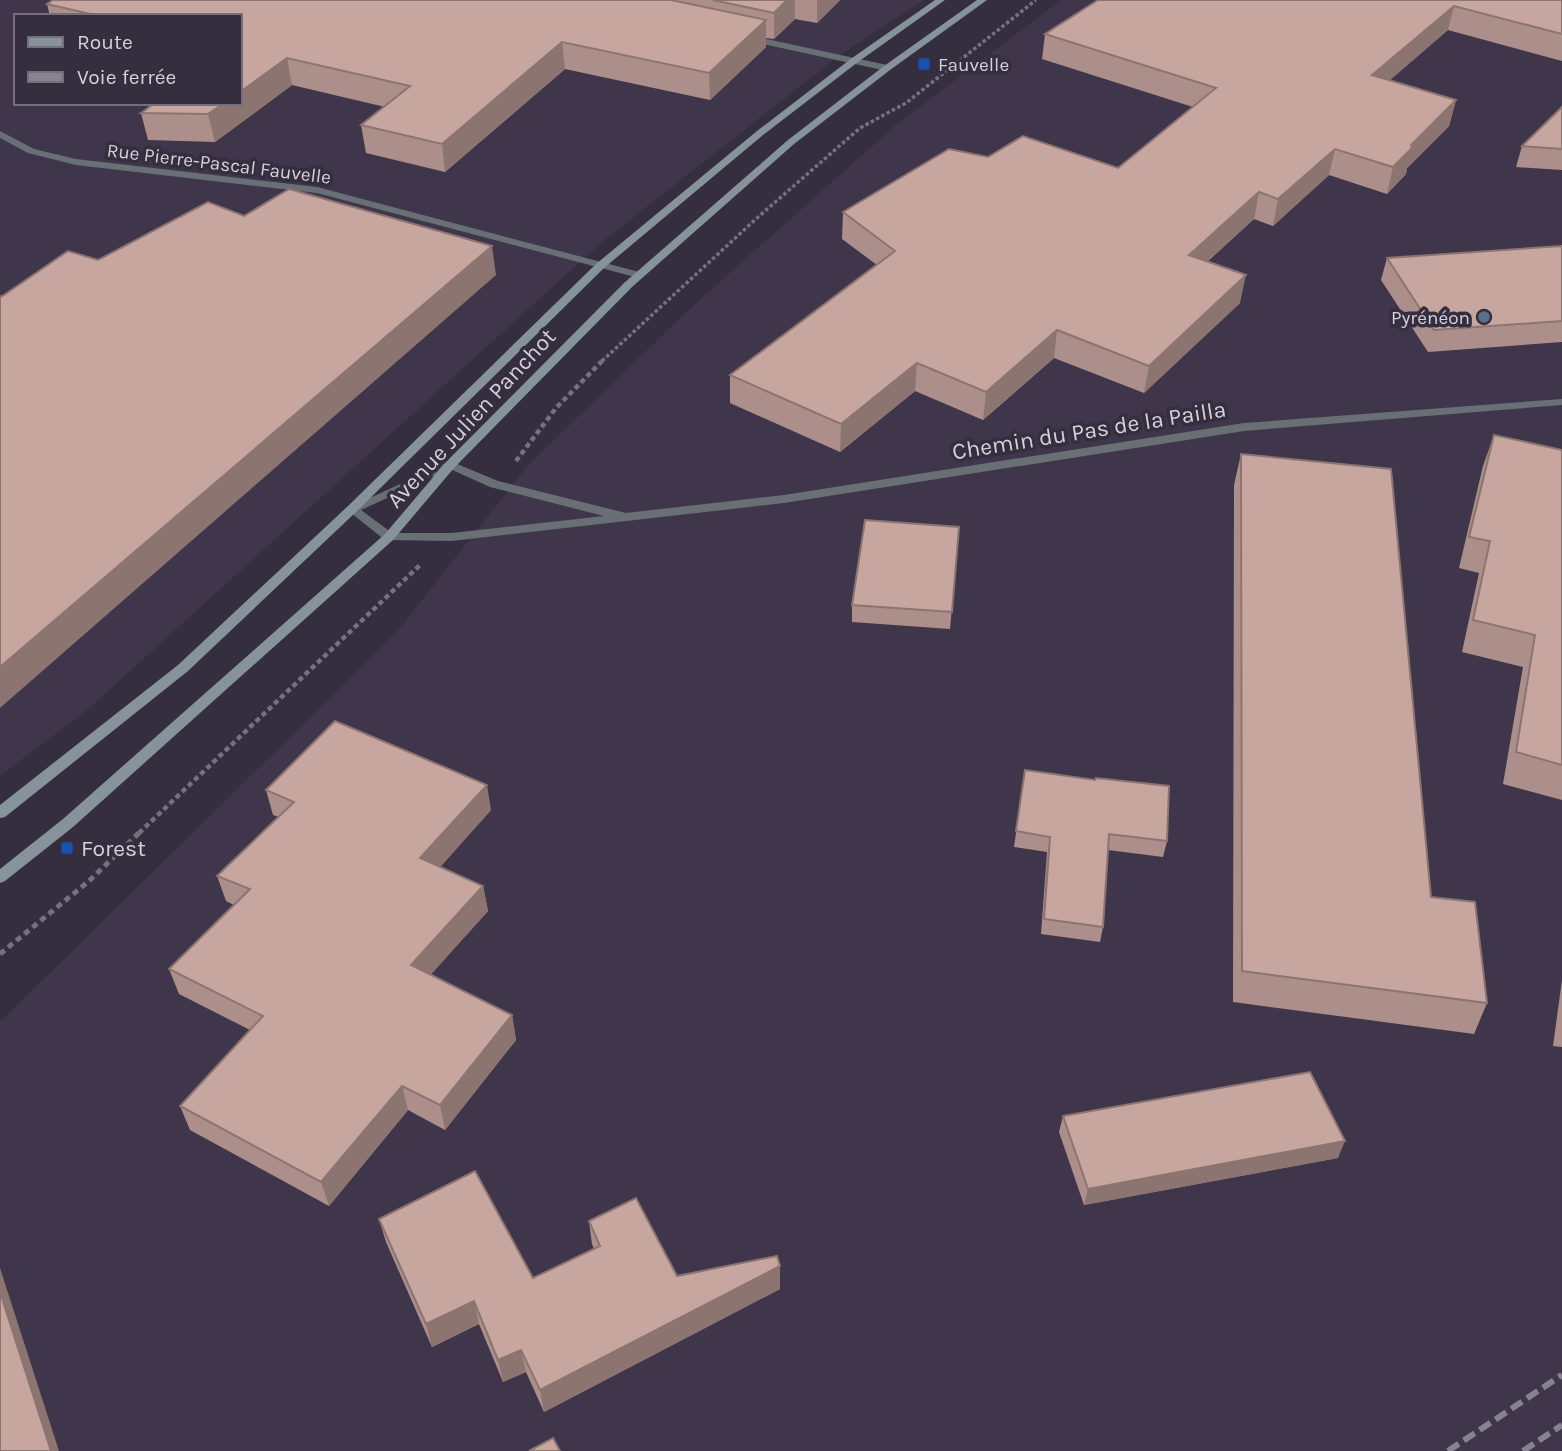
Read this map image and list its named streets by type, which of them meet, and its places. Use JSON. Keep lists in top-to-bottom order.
{
  "streets": {
    "main road": ["Avenue Julien Panchot"],
    "street": ["Rue Pierre-Pascal Fauvelle", "Chemin du Pas de la Pailla"]
  },
  "crossings": [
    ["Rue Pierre-Pascal Fauvelle", "Avenue Julien Panchot"],
    ["Avenue Julien Panchot", "Chemin du Pas de la Pailla"]
  ],
  "places": {
    "transit": ["Fauvelle", "Forest"],
    "other": ["Pyrénéon"]
  },
  "legend": ["Route", "Voie ferrée"]
}
